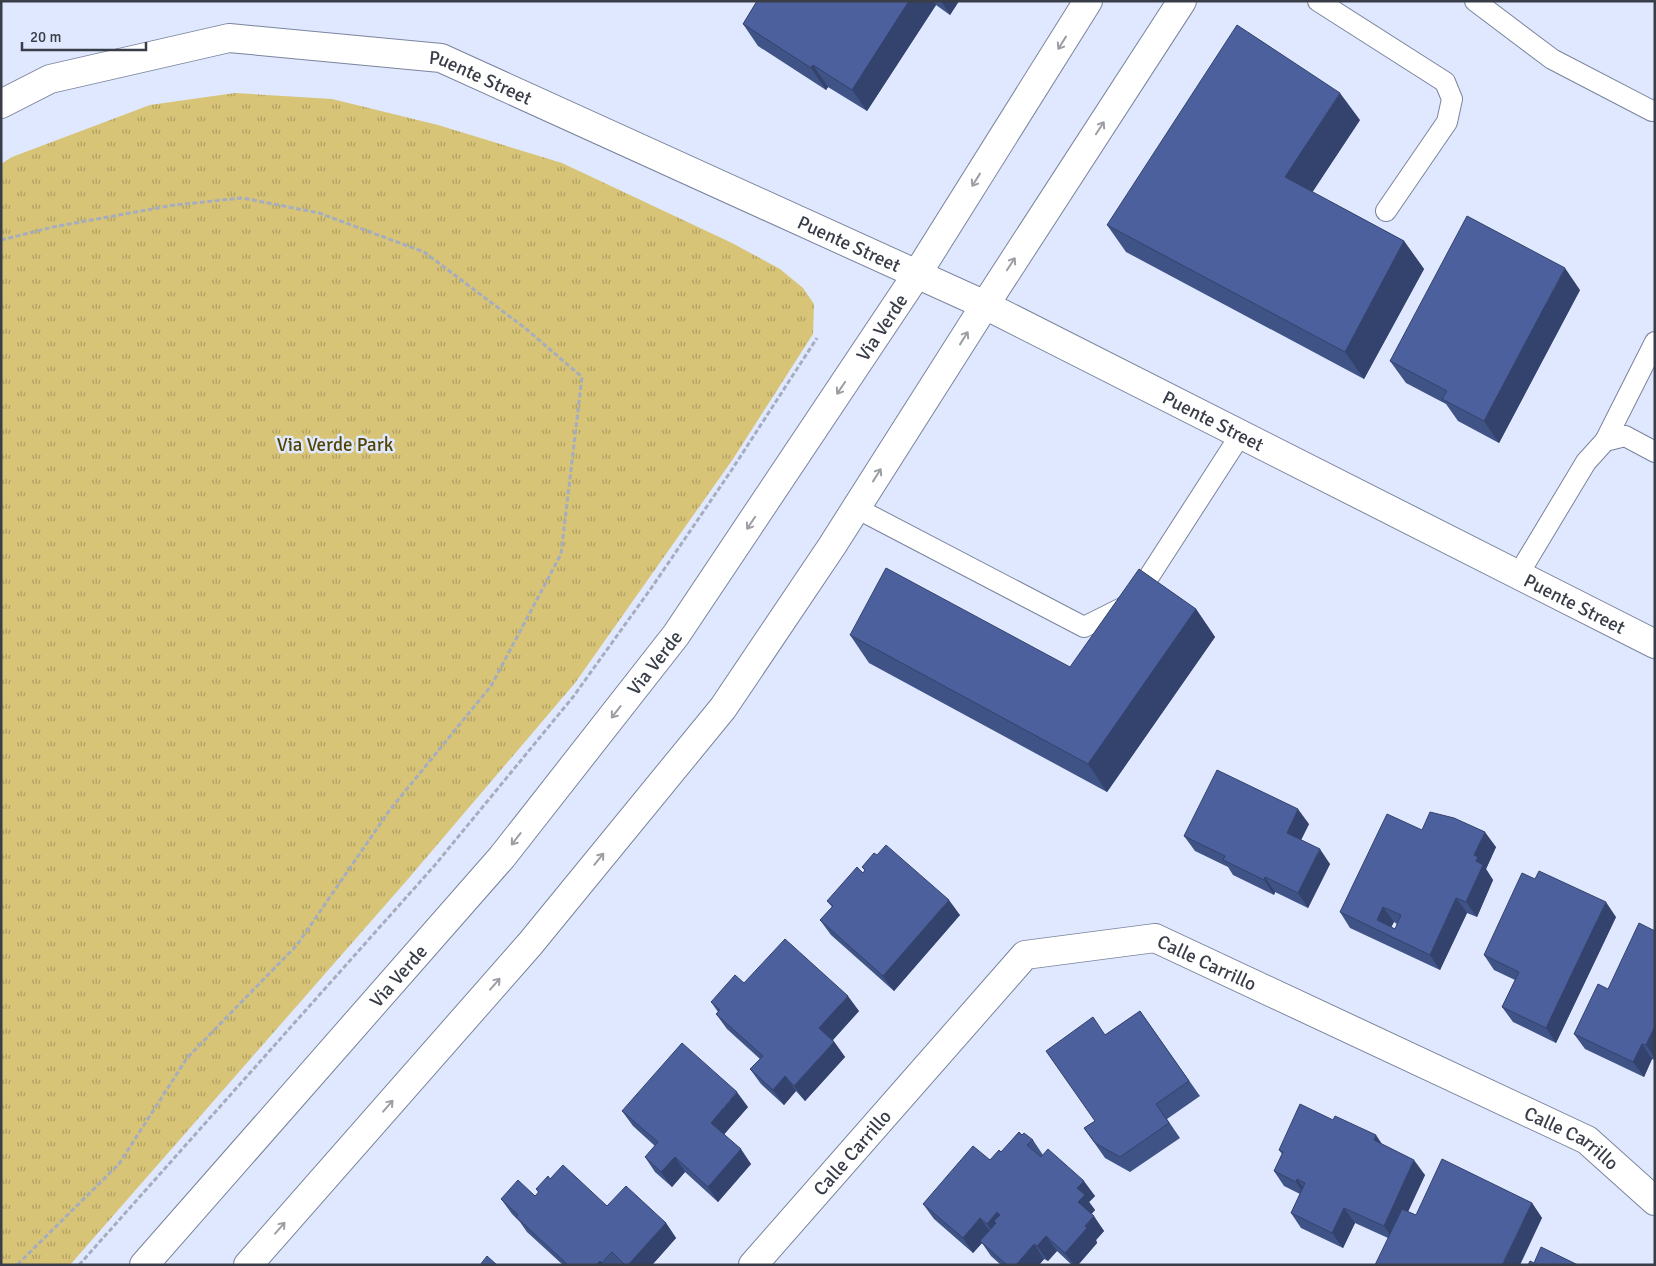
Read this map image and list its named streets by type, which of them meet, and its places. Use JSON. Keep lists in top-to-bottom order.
{
  "streets": {
    "main road": ["Puente Street", "Via Verde", "Calle Carrillo"]
  },
  "crossings": [
    ["Puente Street", "Via Verde"]
  ],
  "parks": ["Via Verde Park"],
  "scale_bar": "20 m"
}
